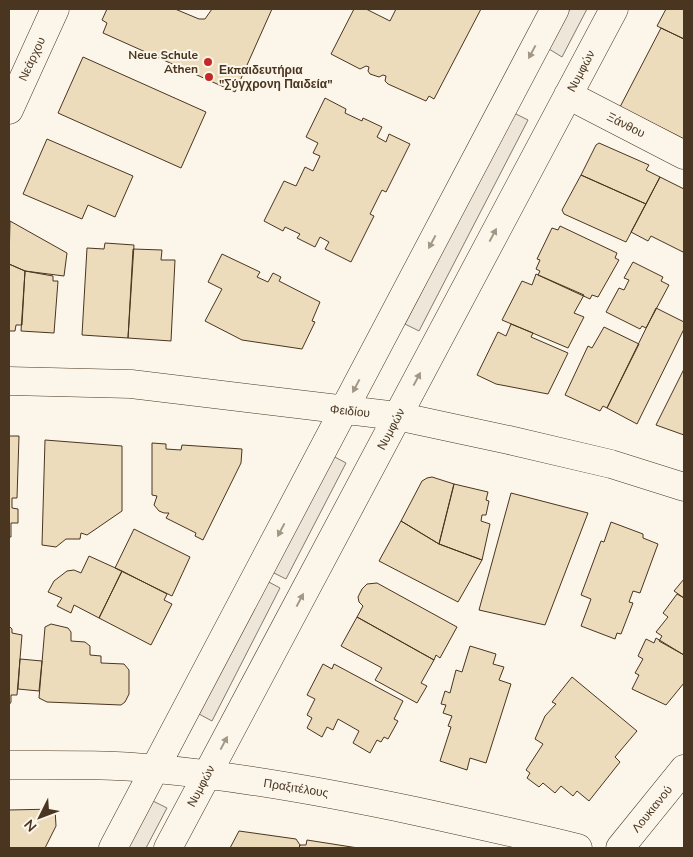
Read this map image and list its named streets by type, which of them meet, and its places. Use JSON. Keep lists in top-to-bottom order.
{
  "streets": {
    "street": [
      "Νεάρχου",
      "Νυμφών",
      "Ξάνθου",
      "Φειδίου",
      "Πραξιτέλους",
      "Λουκιανού"
    ]
  },
  "crossings": [
    ["Νυμφών", "Ξάνθου"],
    ["Νυμφών", "Φειδίου"],
    ["Νυμφών", "Πραξιτέλους"]
  ],
  "places": ["Neue Schule Athen", "Εκπαιδευτήρια \"Σύγχρονη Παιδεία\""],
  "north": "bottom left"
}
